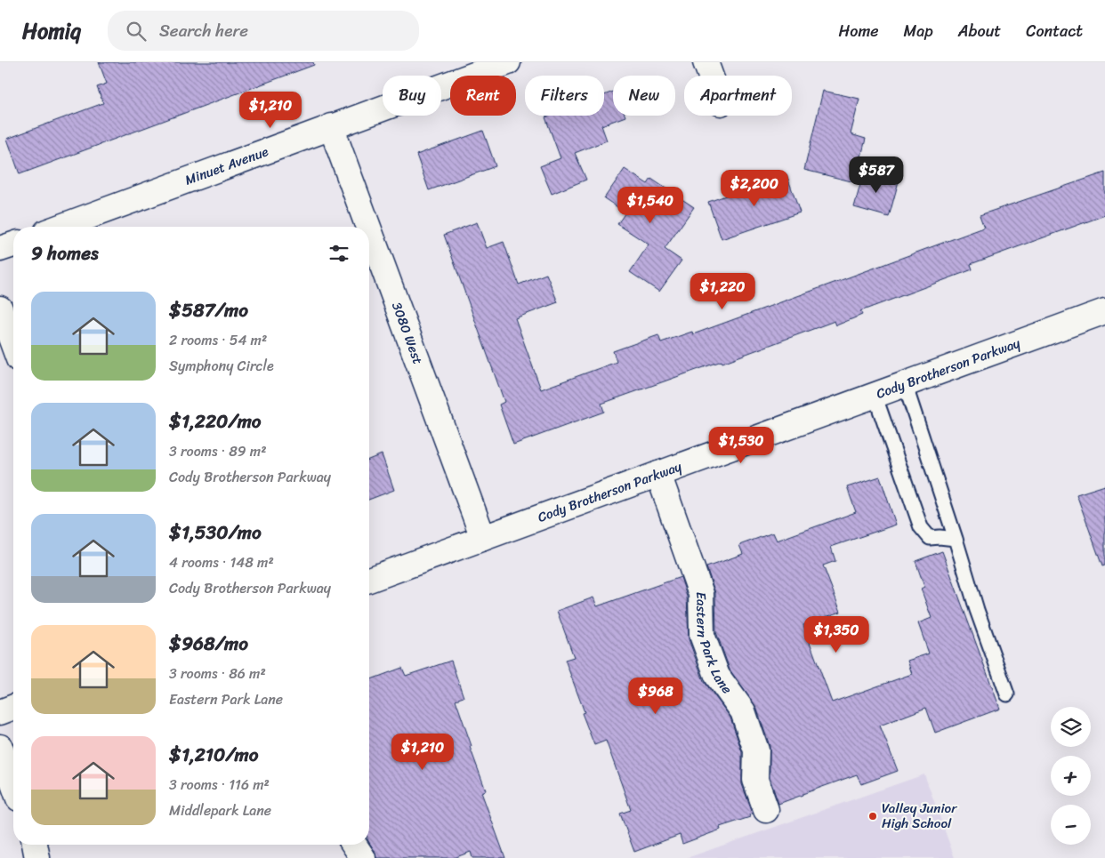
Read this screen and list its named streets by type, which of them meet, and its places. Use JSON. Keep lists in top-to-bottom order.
{
  "streets": {
    "street": [
      "Minuet Avenue",
      "3080 West",
      "Cody Brotherson Parkway",
      "Eastern Park Lane"
    ]
  },
  "crossings": [
    ["Minuet Avenue", "3080 West"],
    ["3080 West", "Cody Brotherson Parkway"],
    ["Cody Brotherson Parkway", "Eastern Park Lane"]
  ],
  "places": ["Valley Junior High School"],
  "page": {
    "header": "Homiq",
    "search": "Search here",
    "nav": [
      "Home",
      "Map",
      "About",
      "Contact"
    ],
    "chip": [
      "Buy",
      "Rent",
      "Filters",
      "New",
      "Apartment"
    ],
    "price": [
      "$1,210",
      "$587",
      "$2,200",
      "$1,540",
      "$1,220",
      "$1,530",
      "$1,350",
      "$968",
      "$1,210"
    ],
    "heading": "9 homes",
    "list": [
      {
        "name": "$587/mo",
        "note": "2 rooms · 54 m² · Symphony Circle"
      },
      {
        "name": "$1,220/mo",
        "note": "3 rooms · 89 m² · Cody Brotherson Parkway"
      },
      {
        "name": "$1,530/mo",
        "note": "4 rooms · 148 m² · Cody Brotherson Parkway"
      },
      {
        "name": "$968/mo",
        "note": "3 rooms · 86 m² · Eastern Park Lane"
      },
      {
        "name": "$1,210/mo",
        "note": "3 rooms · 116 m² · Middlepark Lane"
      }
    ],
    "map_buttons": ["+", "−"]
  }
}
